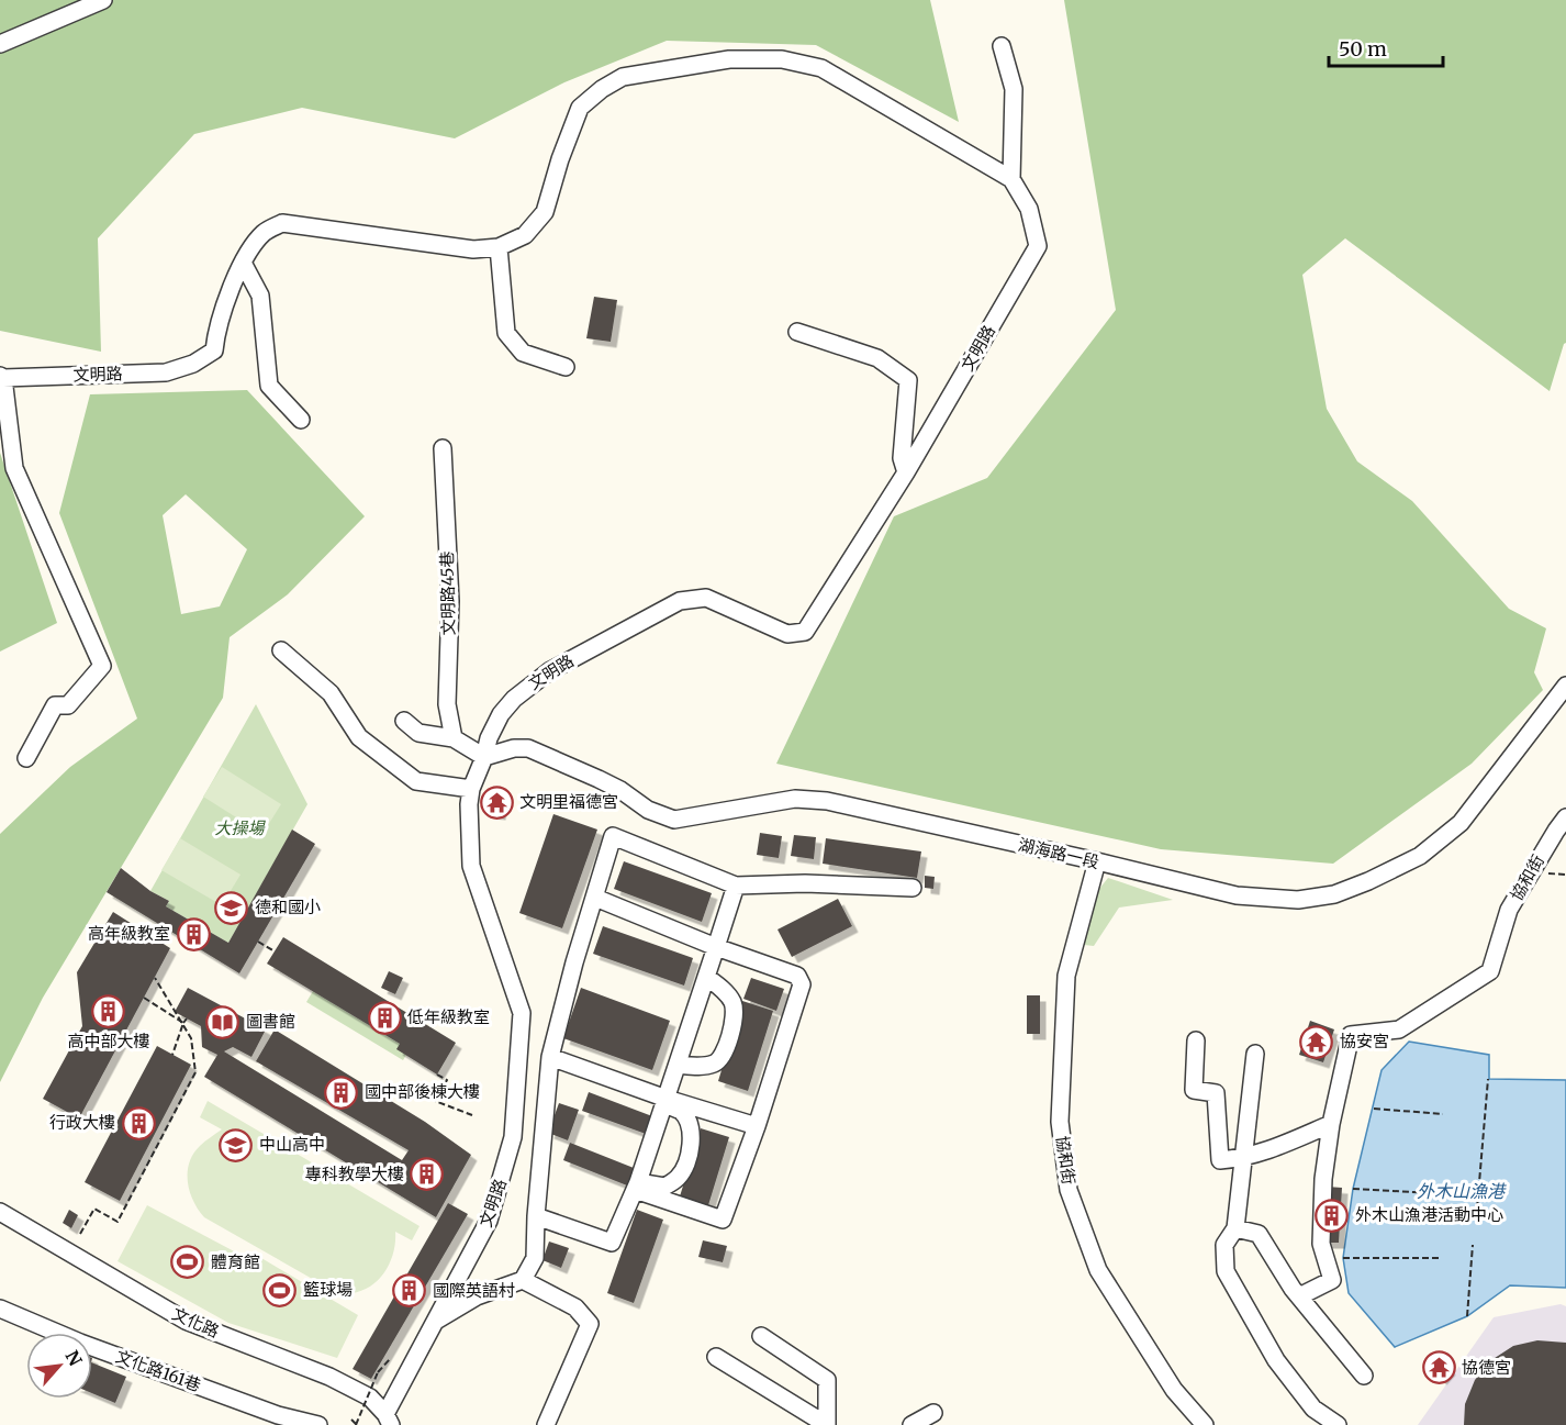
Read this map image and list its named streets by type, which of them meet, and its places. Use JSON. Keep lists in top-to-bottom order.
{
  "streets": {
    "street": [
      "文明路",
      "文明路45巷",
      "湖海路一段",
      "協和街",
      "文化路",
      "文化路161巷"
    ]
  },
  "crossings": [
    ["文明路", "湖海路一段"],
    ["文明路", "文化路"],
    ["湖海路一段", "協和街"]
  ],
  "water": ["外木山漁港"],
  "parks": ["大操場"],
  "places": {
    "temple": ["文明里福德宮", "協安宮", "協德宮"],
    "school or university": ["德和國小", "中山高中"],
    "building": [
      "高年級教室",
      "高中部大樓",
      "低年級教室",
      "國中部後棟大樓",
      "行政大樓",
      "專科教學大樓",
      "外木山漁港活動中心",
      "國際英語村"
    ],
    "library": ["圖書館"],
    "sports": ["體育館", "籃球場"]
  },
  "scale_bar": "50 m",
  "north": "top right"
}
